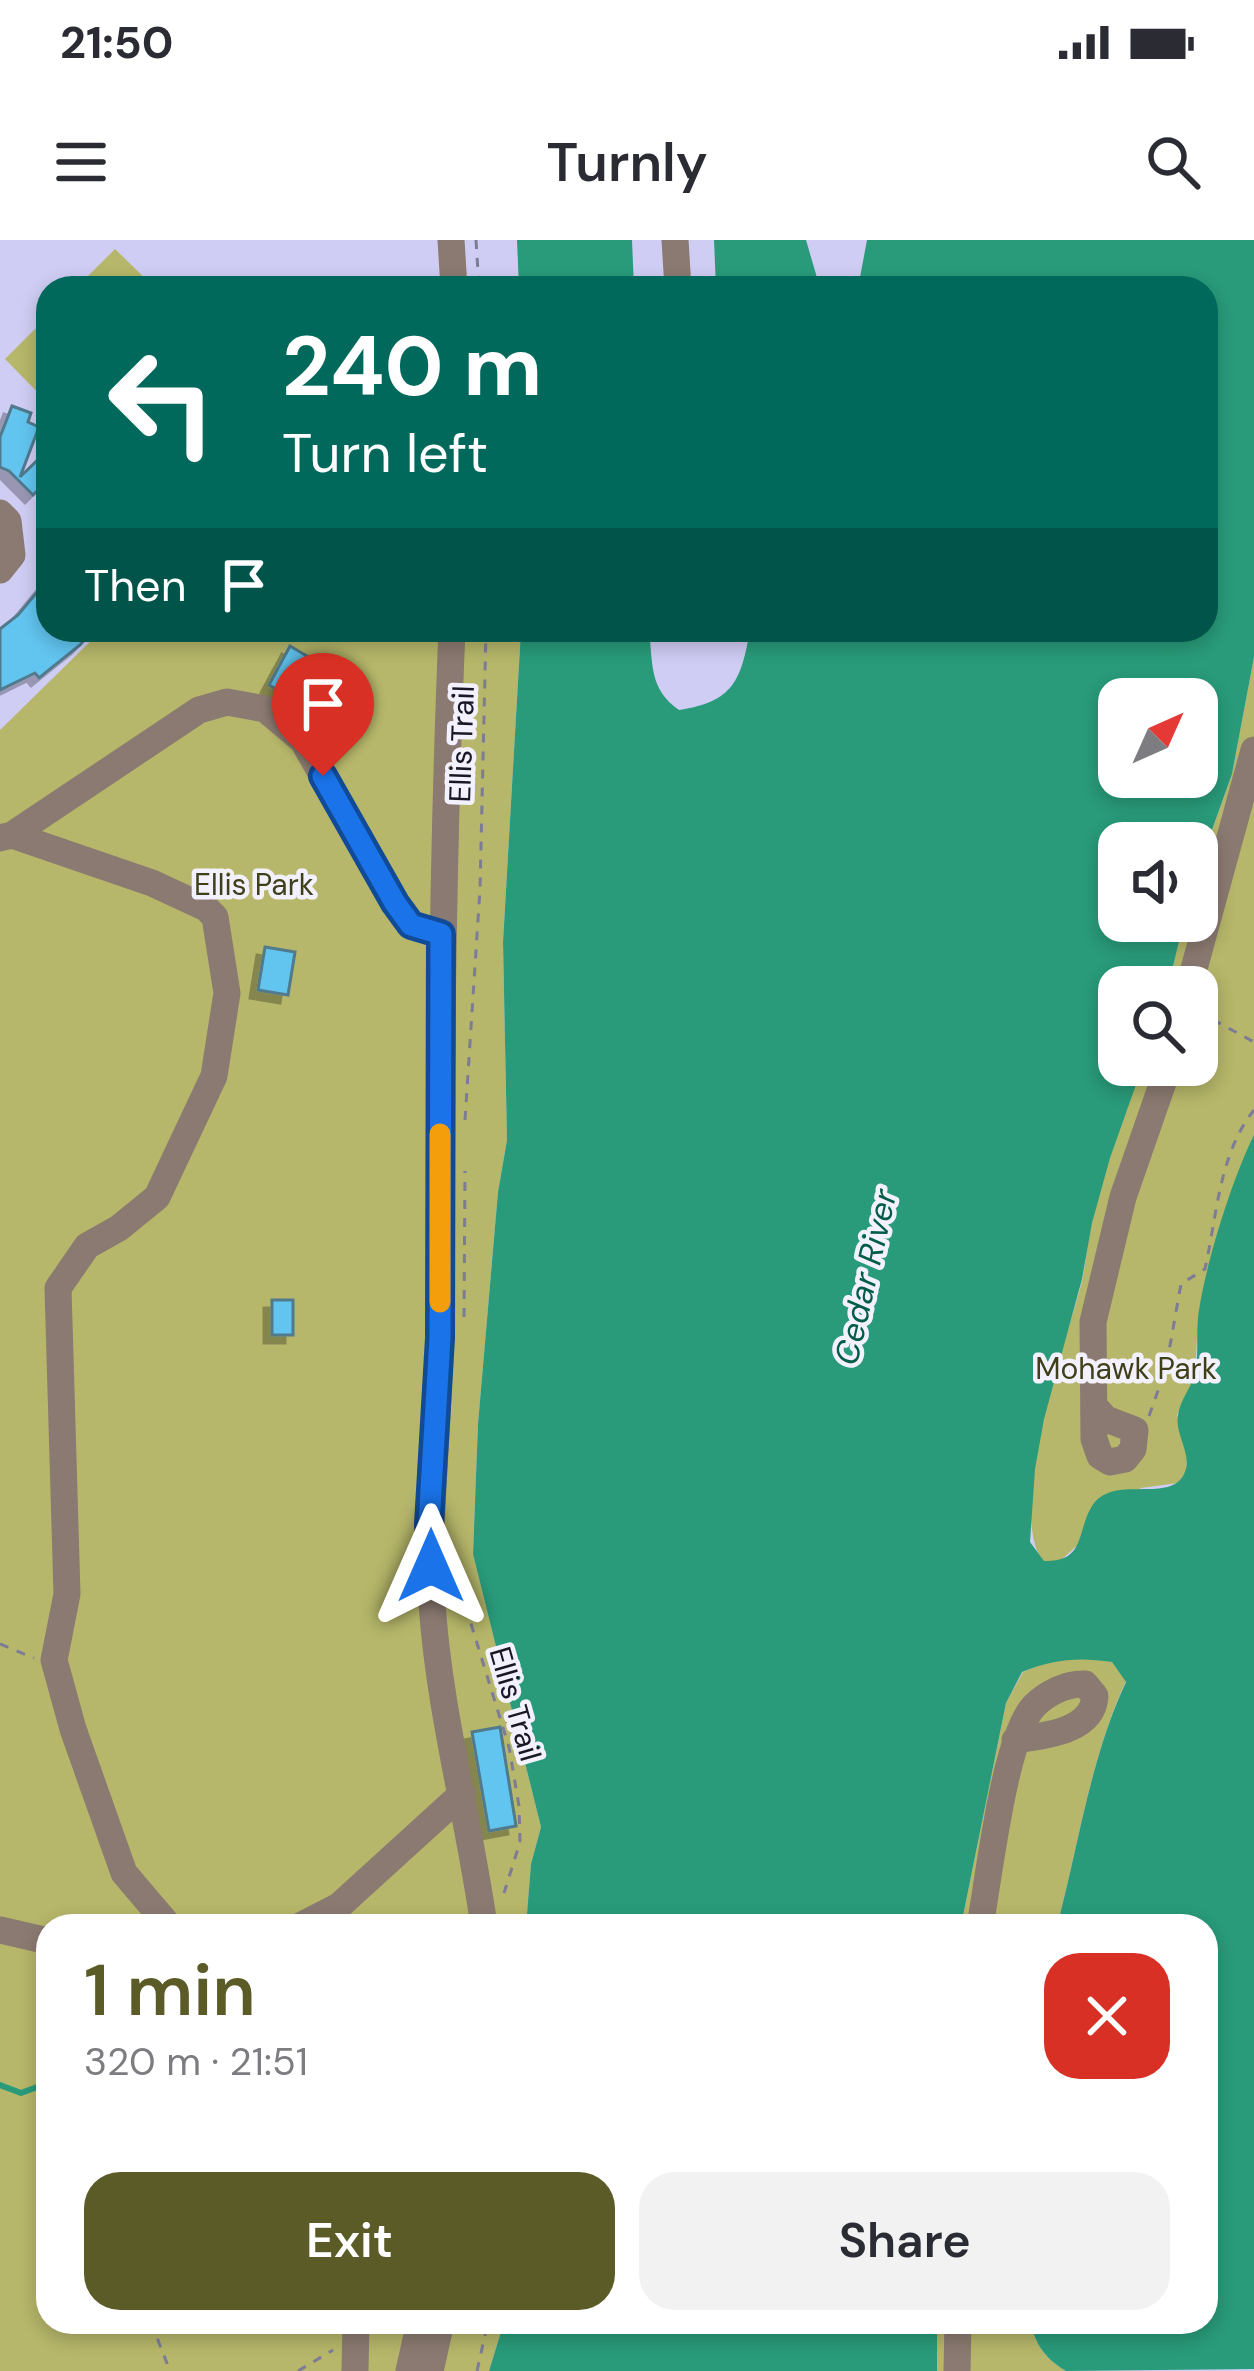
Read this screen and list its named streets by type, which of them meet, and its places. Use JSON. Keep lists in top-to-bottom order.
{
  "streets": {
    "path": ["Ellis Trail"]
  },
  "water": ["Cedar River"],
  "parks": ["Ellis Park", "Mohawk Park"],
  "north": "top right",
  "page": {
    "status": "21:50",
    "header": "Turnly",
    "turn": ["240 m", "Turn left"],
    "then": "Then",
    "heading": ["1 min", "320 m · 21:51"],
    "buttons": ["Exit", "Share"]
  }
}
